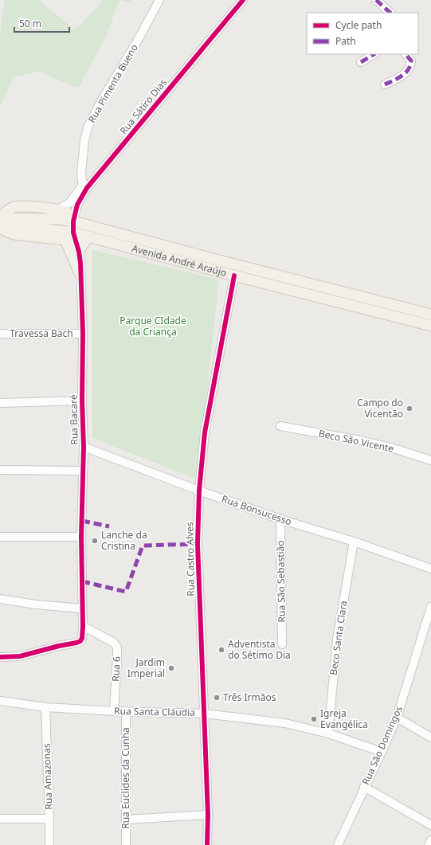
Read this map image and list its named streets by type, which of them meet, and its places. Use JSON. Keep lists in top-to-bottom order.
{
  "streets": {
    "main road": ["Avenida André Araújo"],
    "street": [
      "Rua Pimenta Bueno",
      "Rua Sátiro Dias",
      "Travessa Bach",
      "Rua Bacaré",
      "Beco São Vicente",
      "Rua Bonsucesso",
      "Rua Castro Alves",
      "Rua São Sebastião",
      "Beco Santa Clara",
      "Rua 6",
      "Rua Santa Cláudia",
      "Rua São Domingos",
      "Rua Amazonas",
      "Rua Euclides da Cunha"
    ]
  },
  "crossings": [
    ["Rua Pimenta Bueno", "Rua Sátiro Dias"],
    ["Rua Sátiro Dias", "Avenida André Araújo"],
    ["Rua Sátiro Dias", "Rua Bacaré"],
    ["Avenida André Araújo", "Rua Bacaré"],
    ["Avenida André Araújo", "Rua Castro Alves"],
    ["Travessa Bach", "Rua Bacaré"],
    ["Rua Bacaré", "Rua Bonsucesso"],
    ["Rua Bacaré", "Rua 6"],
    ["Rua Bonsucesso", "Rua Castro Alves"],
    ["Rua Bonsucesso", "Rua São Sebastião"],
    ["Rua Bonsucesso", "Beco Santa Clara"],
    ["Rua Castro Alves", "Rua Santa Cláudia"],
    ["Beco Santa Clara", "Rua Santa Cláudia"],
    ["Rua 6", "Rua Santa Cláudia"],
    ["Rua Santa Cláudia", "Rua São Domingos"],
    ["Rua Santa Cláudia", "Rua Amazonas"],
    ["Rua Santa Cláudia", "Rua Euclides da Cunha"]
  ],
  "parks": ["Parque CIdade da Criança"],
  "places": [
    "Campo do Vicentão",
    "Lanche da Cristina",
    "Adventista do Sétimo Dia",
    "Jardim Imperial",
    "Três Irmãos",
    "Igreja Evangélica"
  ],
  "legend": ["Cycle path", "Path"],
  "scale_bar": "50 m"
}
